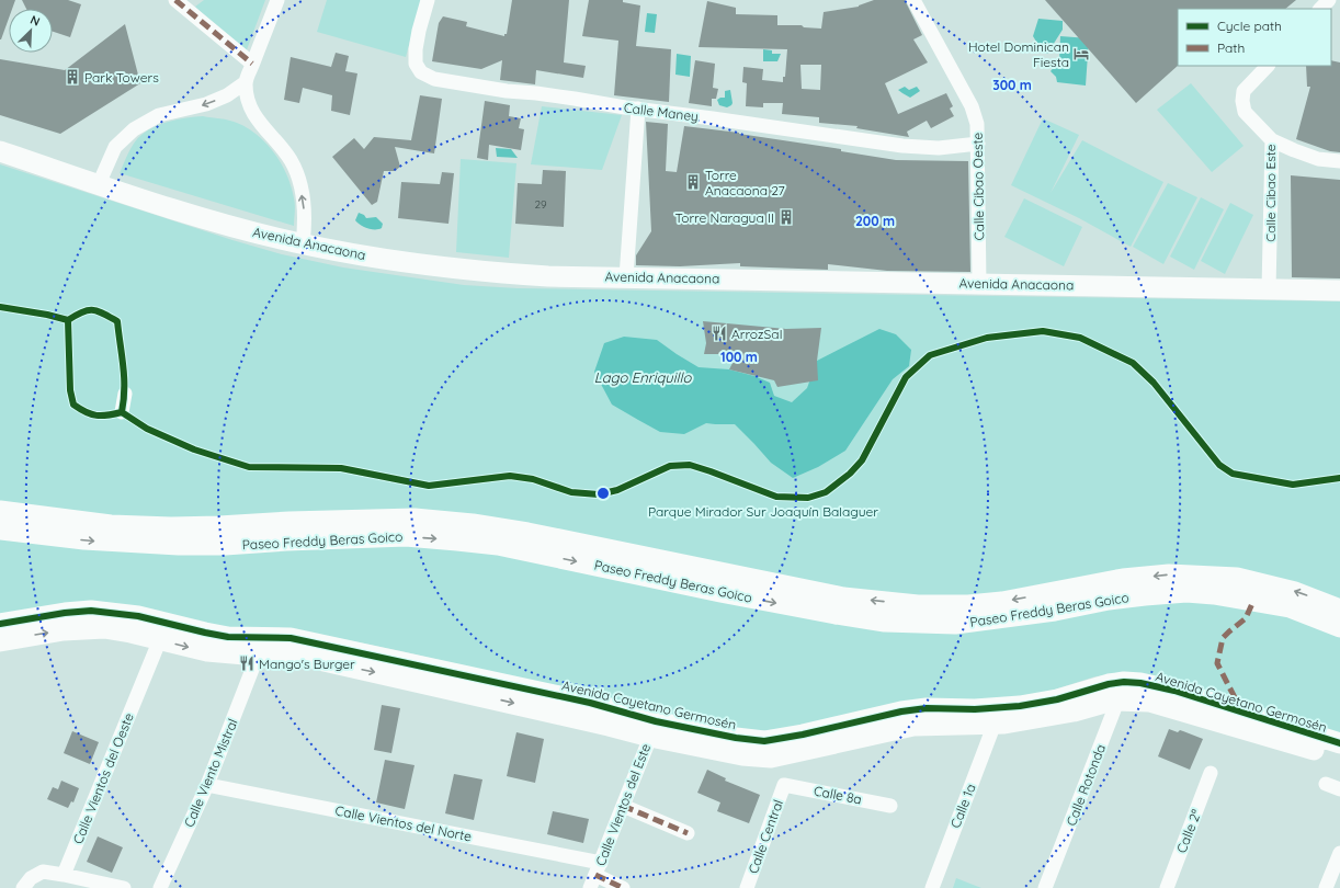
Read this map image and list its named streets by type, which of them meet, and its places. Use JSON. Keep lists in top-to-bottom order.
{
  "streets": {
    "street": [
      "Calle Maney",
      "Calle Cibao Oeste",
      "Calle Cibao Este",
      "Avenida Anacaona",
      "Paseo Freddy Beras Goico",
      "Avenida Cayetano Germosén",
      "Calle Viento Mistral",
      "Calle Vientos del Oeste",
      "Calle Rotonda",
      "Calle 8a",
      "Calle Vientos del Este",
      "Calle 1a",
      "Calle Vientos del Norte",
      "Calle 2ª",
      "Calle Central"
    ]
  },
  "crossings": [
    ["Calle Maney", "Calle Cibao Oeste"],
    ["Calle Cibao Oeste", "Avenida Anacaona"],
    ["Calle Cibao Este", "Avenida Anacaona"],
    ["Avenida Cayetano Germosén", "Calle Viento Mistral"],
    ["Avenida Cayetano Germosén", "Calle Vientos del Oeste"],
    ["Avenida Cayetano Germosén", "Calle Rotonda"],
    ["Avenida Cayetano Germosén", "Calle Vientos del Este"],
    ["Avenida Cayetano Germosén", "Calle 1a"],
    ["Calle Viento Mistral", "Calle Vientos del Norte"],
    ["Calle 8a", "Calle Central"],
    ["Calle Vientos del Este", "Calle Vientos del Norte"]
  ],
  "water": ["Lago Enriquillo"],
  "parks": ["Parque Mirador Sur Joaquín Balaguer"],
  "places": {
    "hotel": ["Hotel Dominican Fiesta"],
    "building": ["Park Towers", "Torre Anacaona 27", "Torre Naragua II"],
    "restaurant": ["ArrozSal", "Mango's Burger"]
  },
  "house_numbers": ["29"],
  "legend": ["Cycle path", "Path"],
  "north": "top right",
  "rings": ["300 m", "200 m", "100 m"]
}
